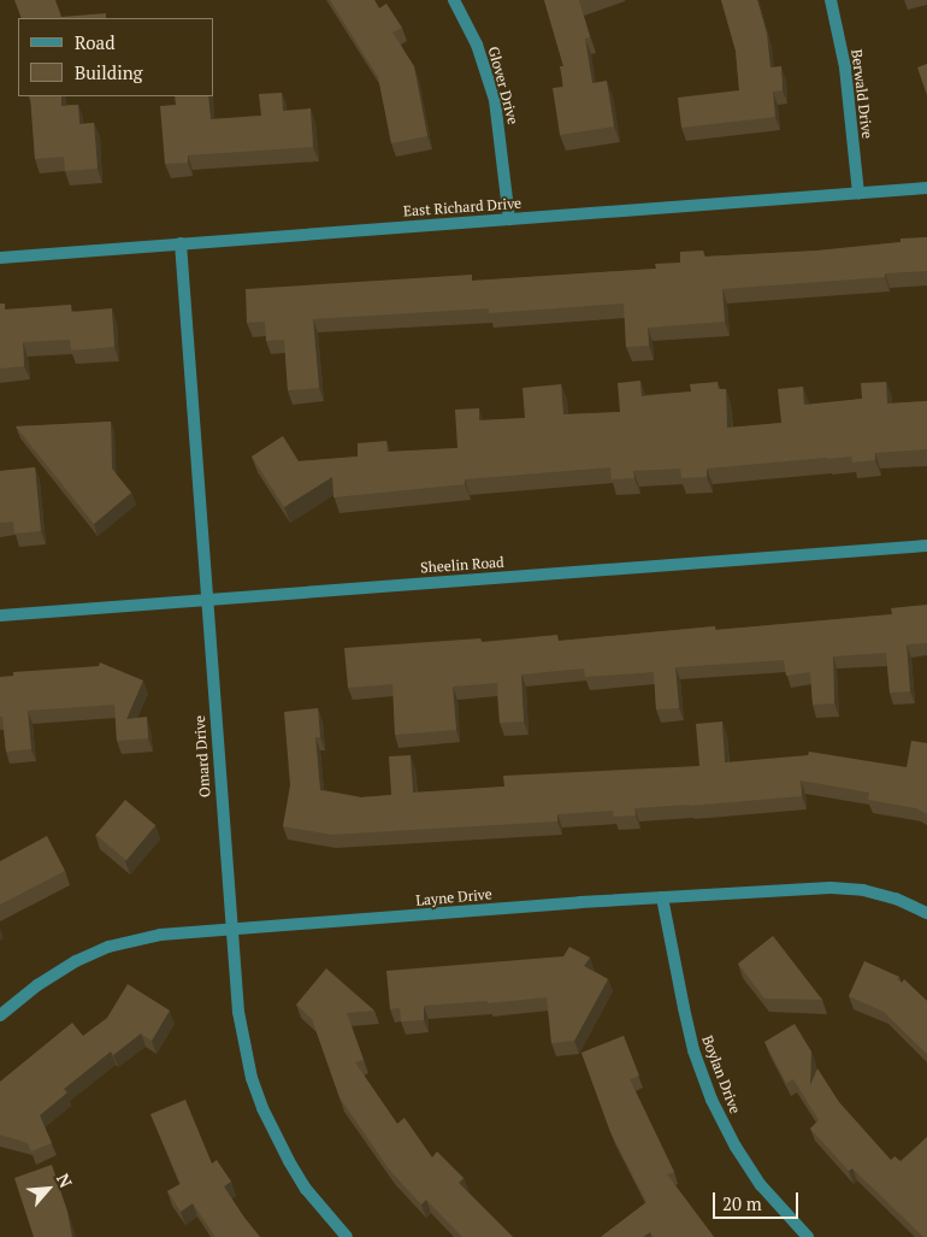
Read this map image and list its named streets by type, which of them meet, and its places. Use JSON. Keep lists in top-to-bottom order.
{
  "streets": {
    "street": [
      "Glover Drive",
      "Berwald Drive",
      "East Richard Drive",
      "Sheelin Road",
      "Omard Drive",
      "Layne Drive",
      "Boylan Drive"
    ]
  },
  "crossings": [
    ["Glover Drive", "East Richard Drive"],
    ["Berwald Drive", "East Richard Drive"],
    ["East Richard Drive", "Omard Drive"],
    ["Sheelin Road", "Omard Drive"],
    ["Omard Drive", "Layne Drive"],
    ["Layne Drive", "Boylan Drive"]
  ],
  "legend": ["Road", "Building"],
  "scale_bar": "20 m",
  "north": "top right"
}
